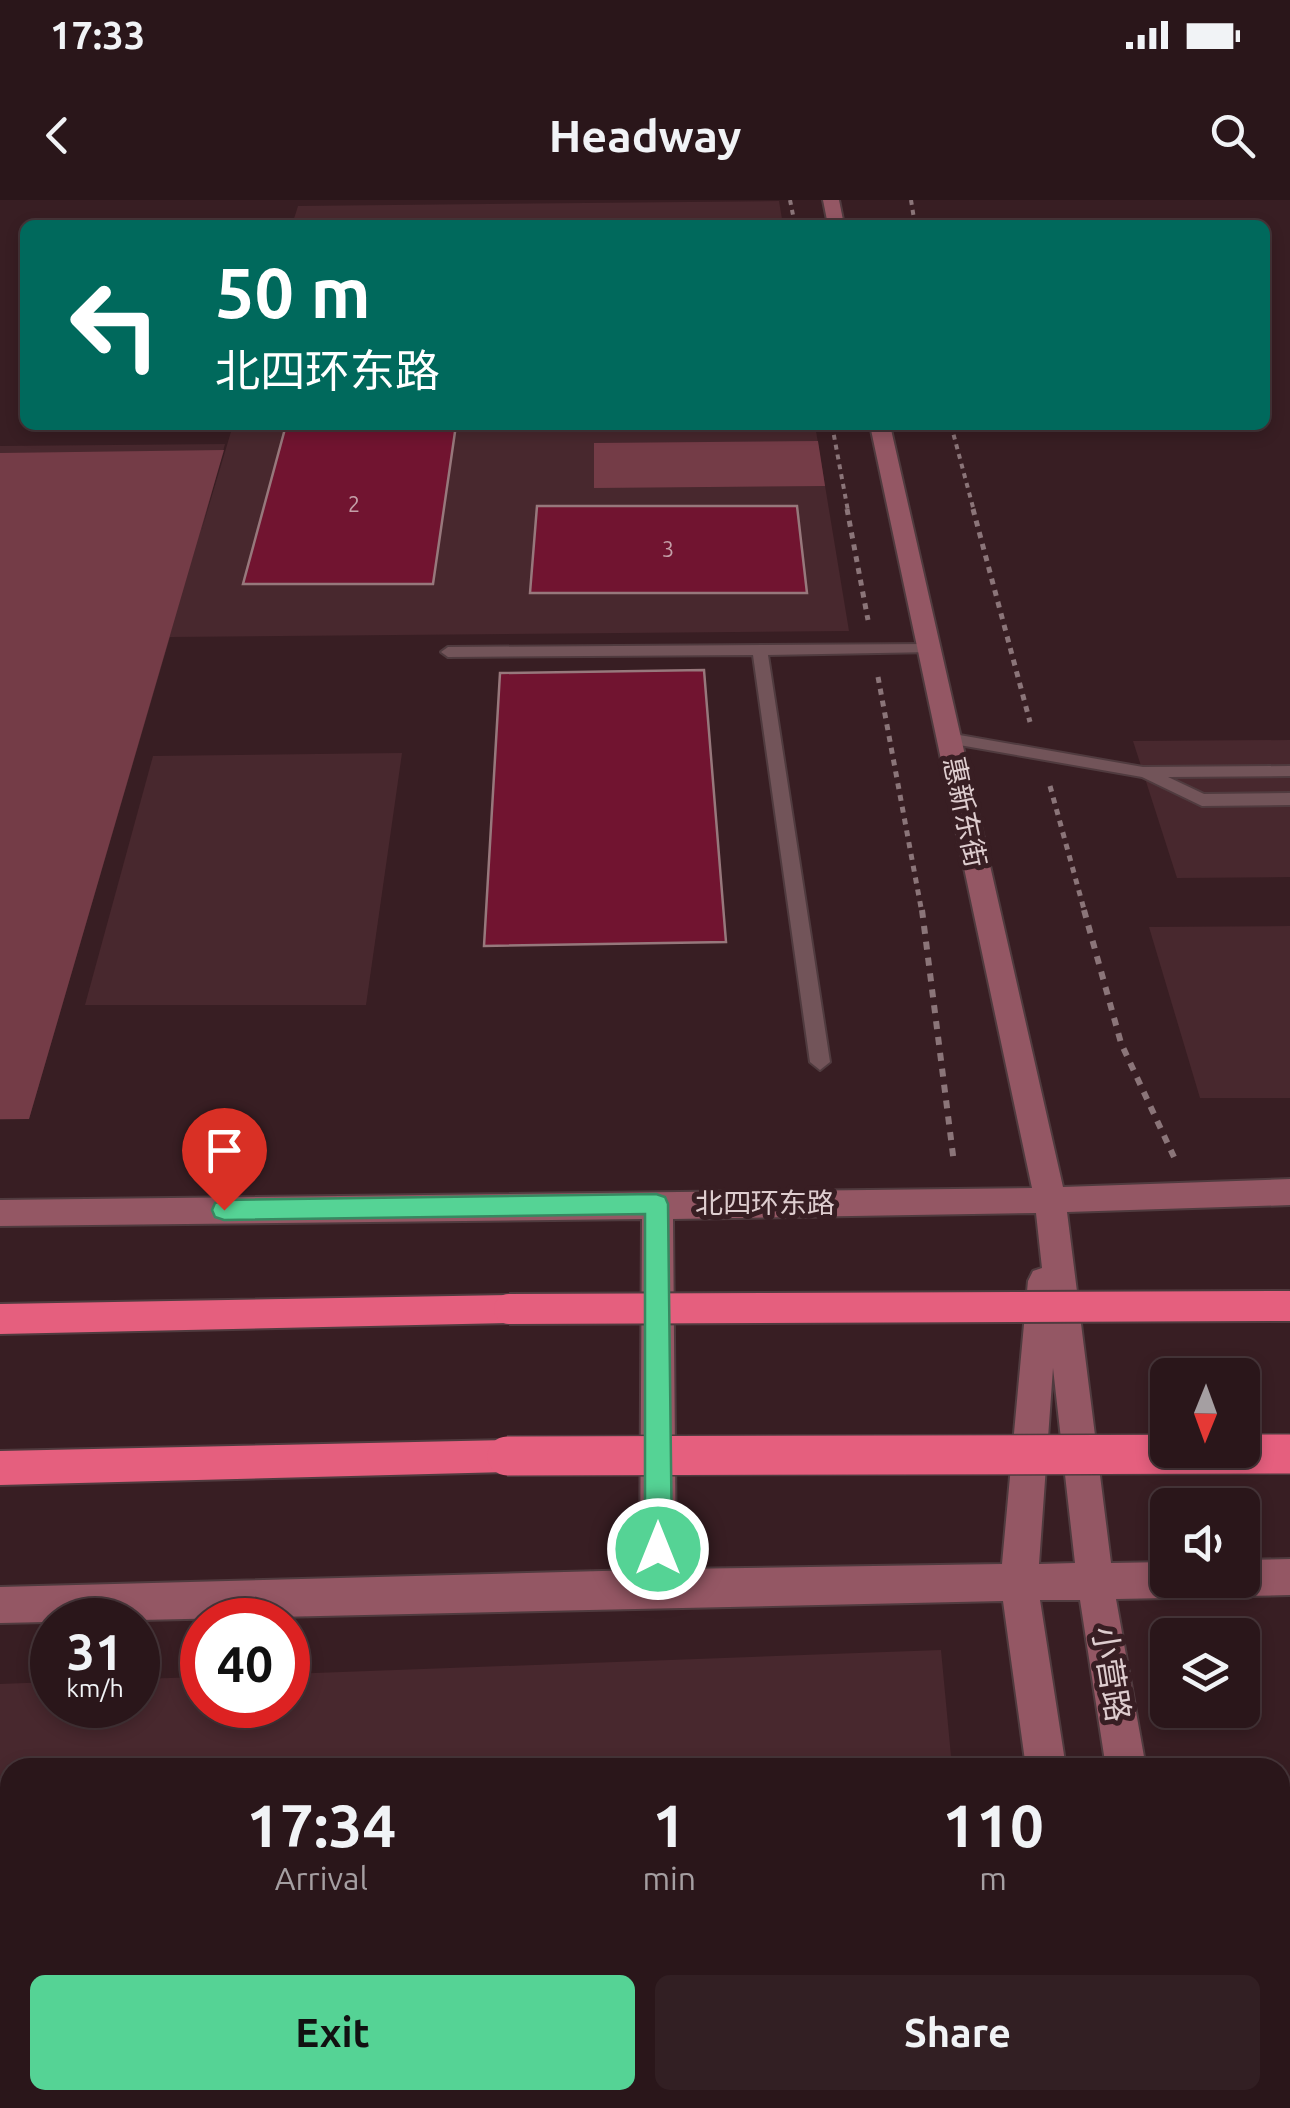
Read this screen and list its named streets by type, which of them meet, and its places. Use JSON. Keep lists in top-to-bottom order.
{
  "streets": {
    "street": ["惠新东街", "北四环东路", "小营路"]
  },
  "crossings": [
    ["惠新东街", "北四环东路"],
    ["惠新东街", "小营路"],
    ["北四环东路", "小营路"]
  ],
  "house_numbers": ["2", "3"],
  "north": "bottom",
  "page": {
    "status": "17:33",
    "header": "Headway",
    "turn": ["50 m", "北四环东路"],
    "speed": "31 km/h",
    "limit": "40",
    "eta": [
      "17:34",
      "Arrival",
      "1",
      "min",
      "110",
      "m"
    ],
    "buttons": ["Exit", "Share"]
  }
}
